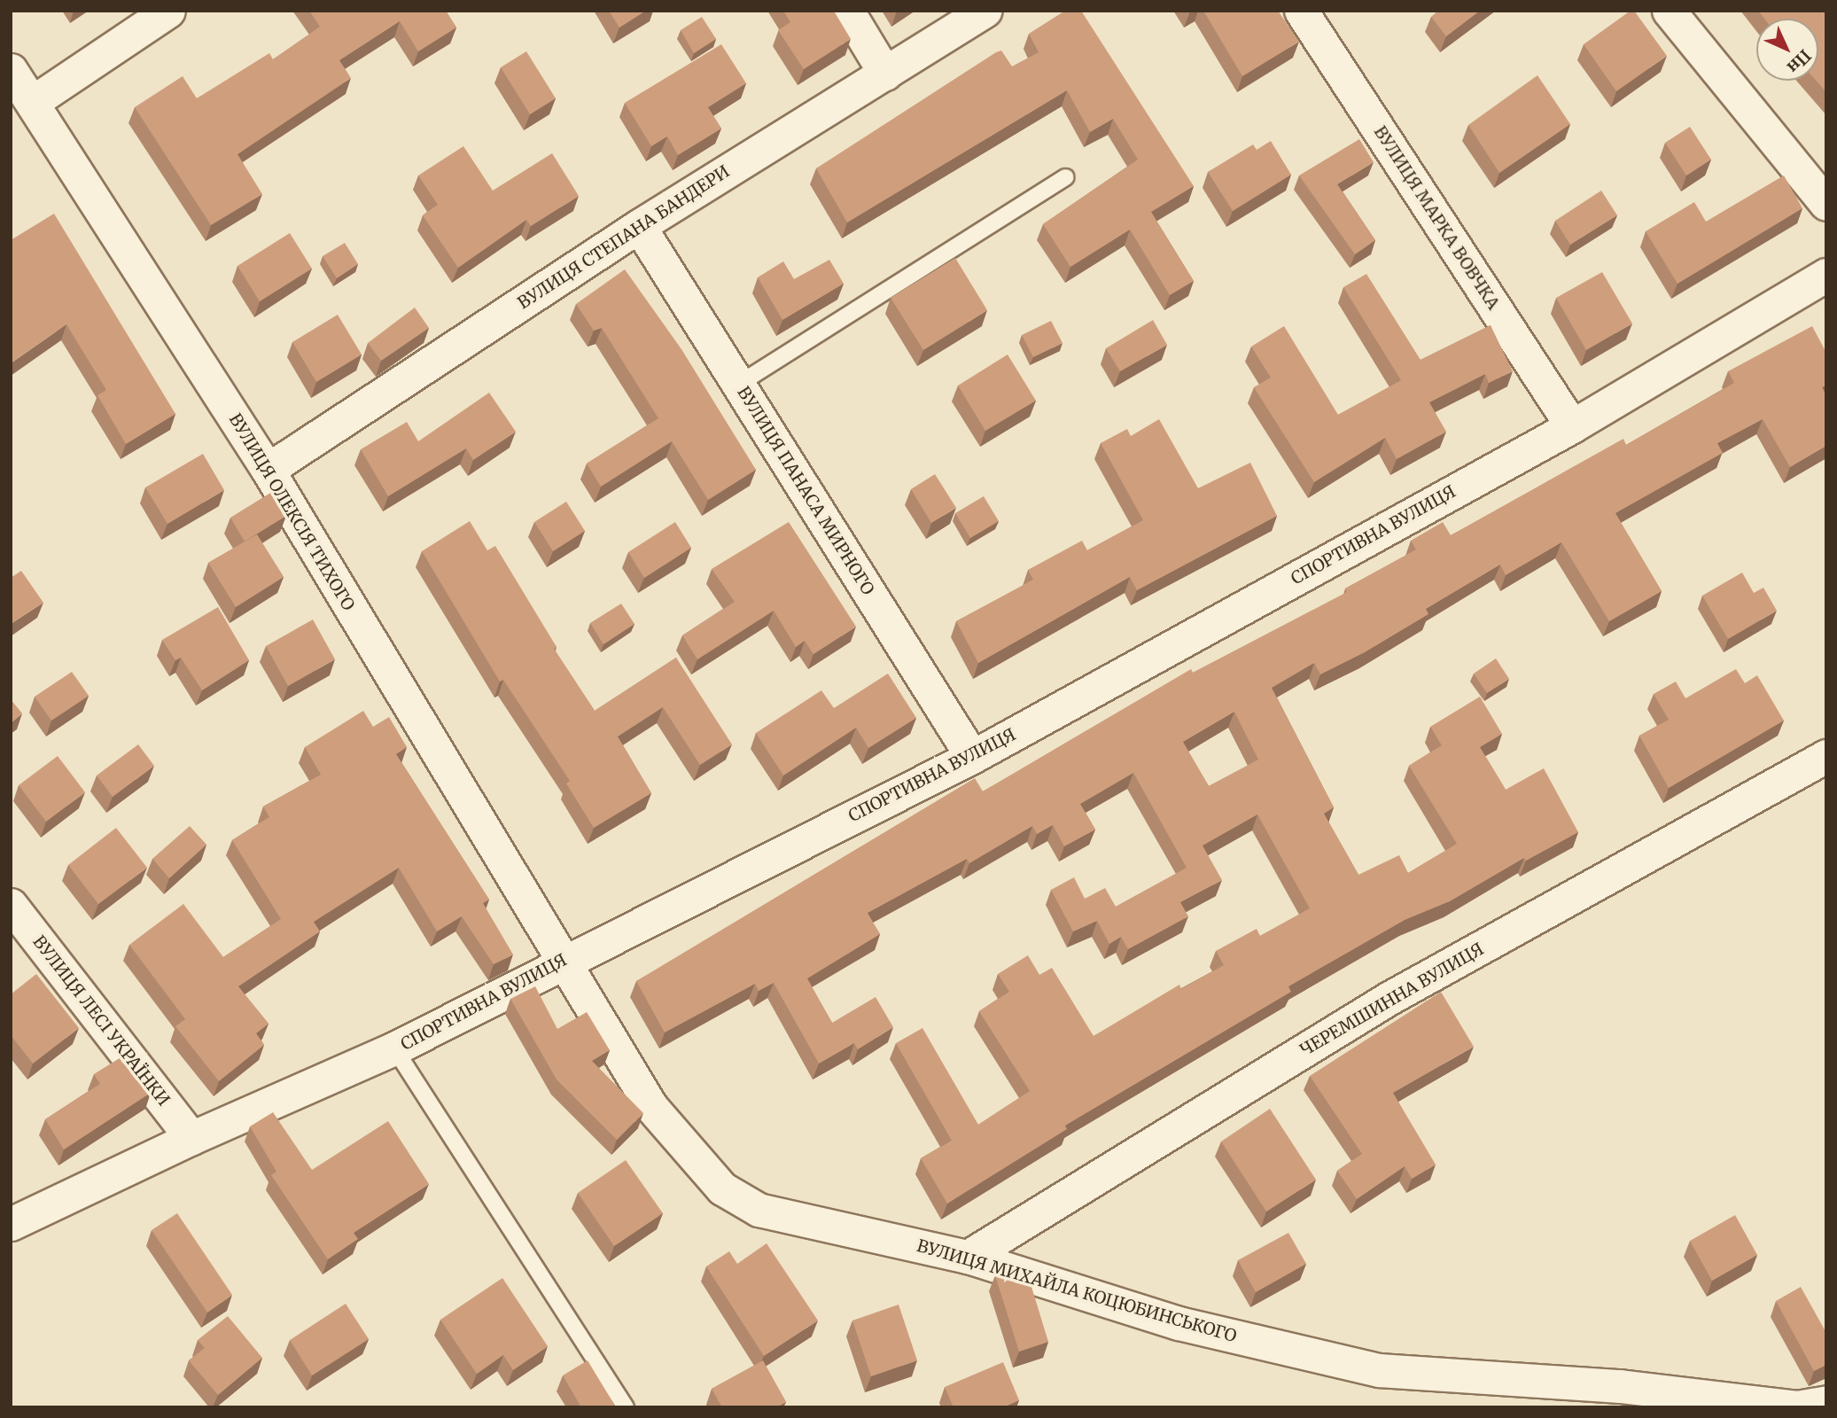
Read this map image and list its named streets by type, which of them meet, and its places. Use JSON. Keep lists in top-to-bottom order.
{
  "streets": {
    "street": [
      "ВУЛИЦЯ МАРКА ВОВЧКА",
      "ВУЛИЦЯ СТЕПАНА БАНДЕРИ",
      "ВУЛИЦЯ ПАНАСА МИРНОГО",
      "ВУЛИЦЯ ОЛЕКСІЯ ТИХОГО",
      "СПОРТИВНА ВУЛИЦЯ",
      "ЧЕРЕМШИННА ВУЛИЦЯ",
      "ВУЛИЦЯ ЛЕСІ УКРАЇНКИ",
      "ВУЛИЦЯ МИХАЙЛА КОЦЮБИНСЬКОГО"
    ]
  },
  "crossings": [
    ["ВУЛИЦЯ МАРКА ВОВЧКА", "СПОРТИВНА ВУЛИЦЯ"],
    ["ВУЛИЦЯ СТЕПАНА БАНДЕРИ", "ВУЛИЦЯ ПАНАСА МИРНОГО"],
    ["ВУЛИЦЯ СТЕПАНА БАНДЕРИ", "ВУЛИЦЯ ОЛЕКСІЯ ТИХОГО"],
    ["ВУЛИЦЯ ПАНАСА МИРНОГО", "СПОРТИВНА ВУЛИЦЯ"],
    ["ВУЛИЦЯ ОЛЕКСІЯ ТИХОГО", "СПОРТИВНА ВУЛИЦЯ"],
    ["ВУЛИЦЯ ОЛЕКСІЯ ТИХОГО", "ВУЛИЦЯ МИХАЙЛА КОЦЮБИНСЬКОГО"],
    ["СПОРТИВНА ВУЛИЦЯ", "ВУЛИЦЯ ЛЕСІ УКРАЇНКИ"],
    ["СПОРТИВНА ВУЛИЦЯ", "ВУЛИЦЯ МИХАЙЛА КОЦЮБИНСЬКОГО"],
    ["ЧЕРЕМШИННА ВУЛИЦЯ", "ВУЛИЦЯ МИХАЙЛА КОЦЮБИНСЬКОГО"]
  ],
  "north": "bottom right"
}
